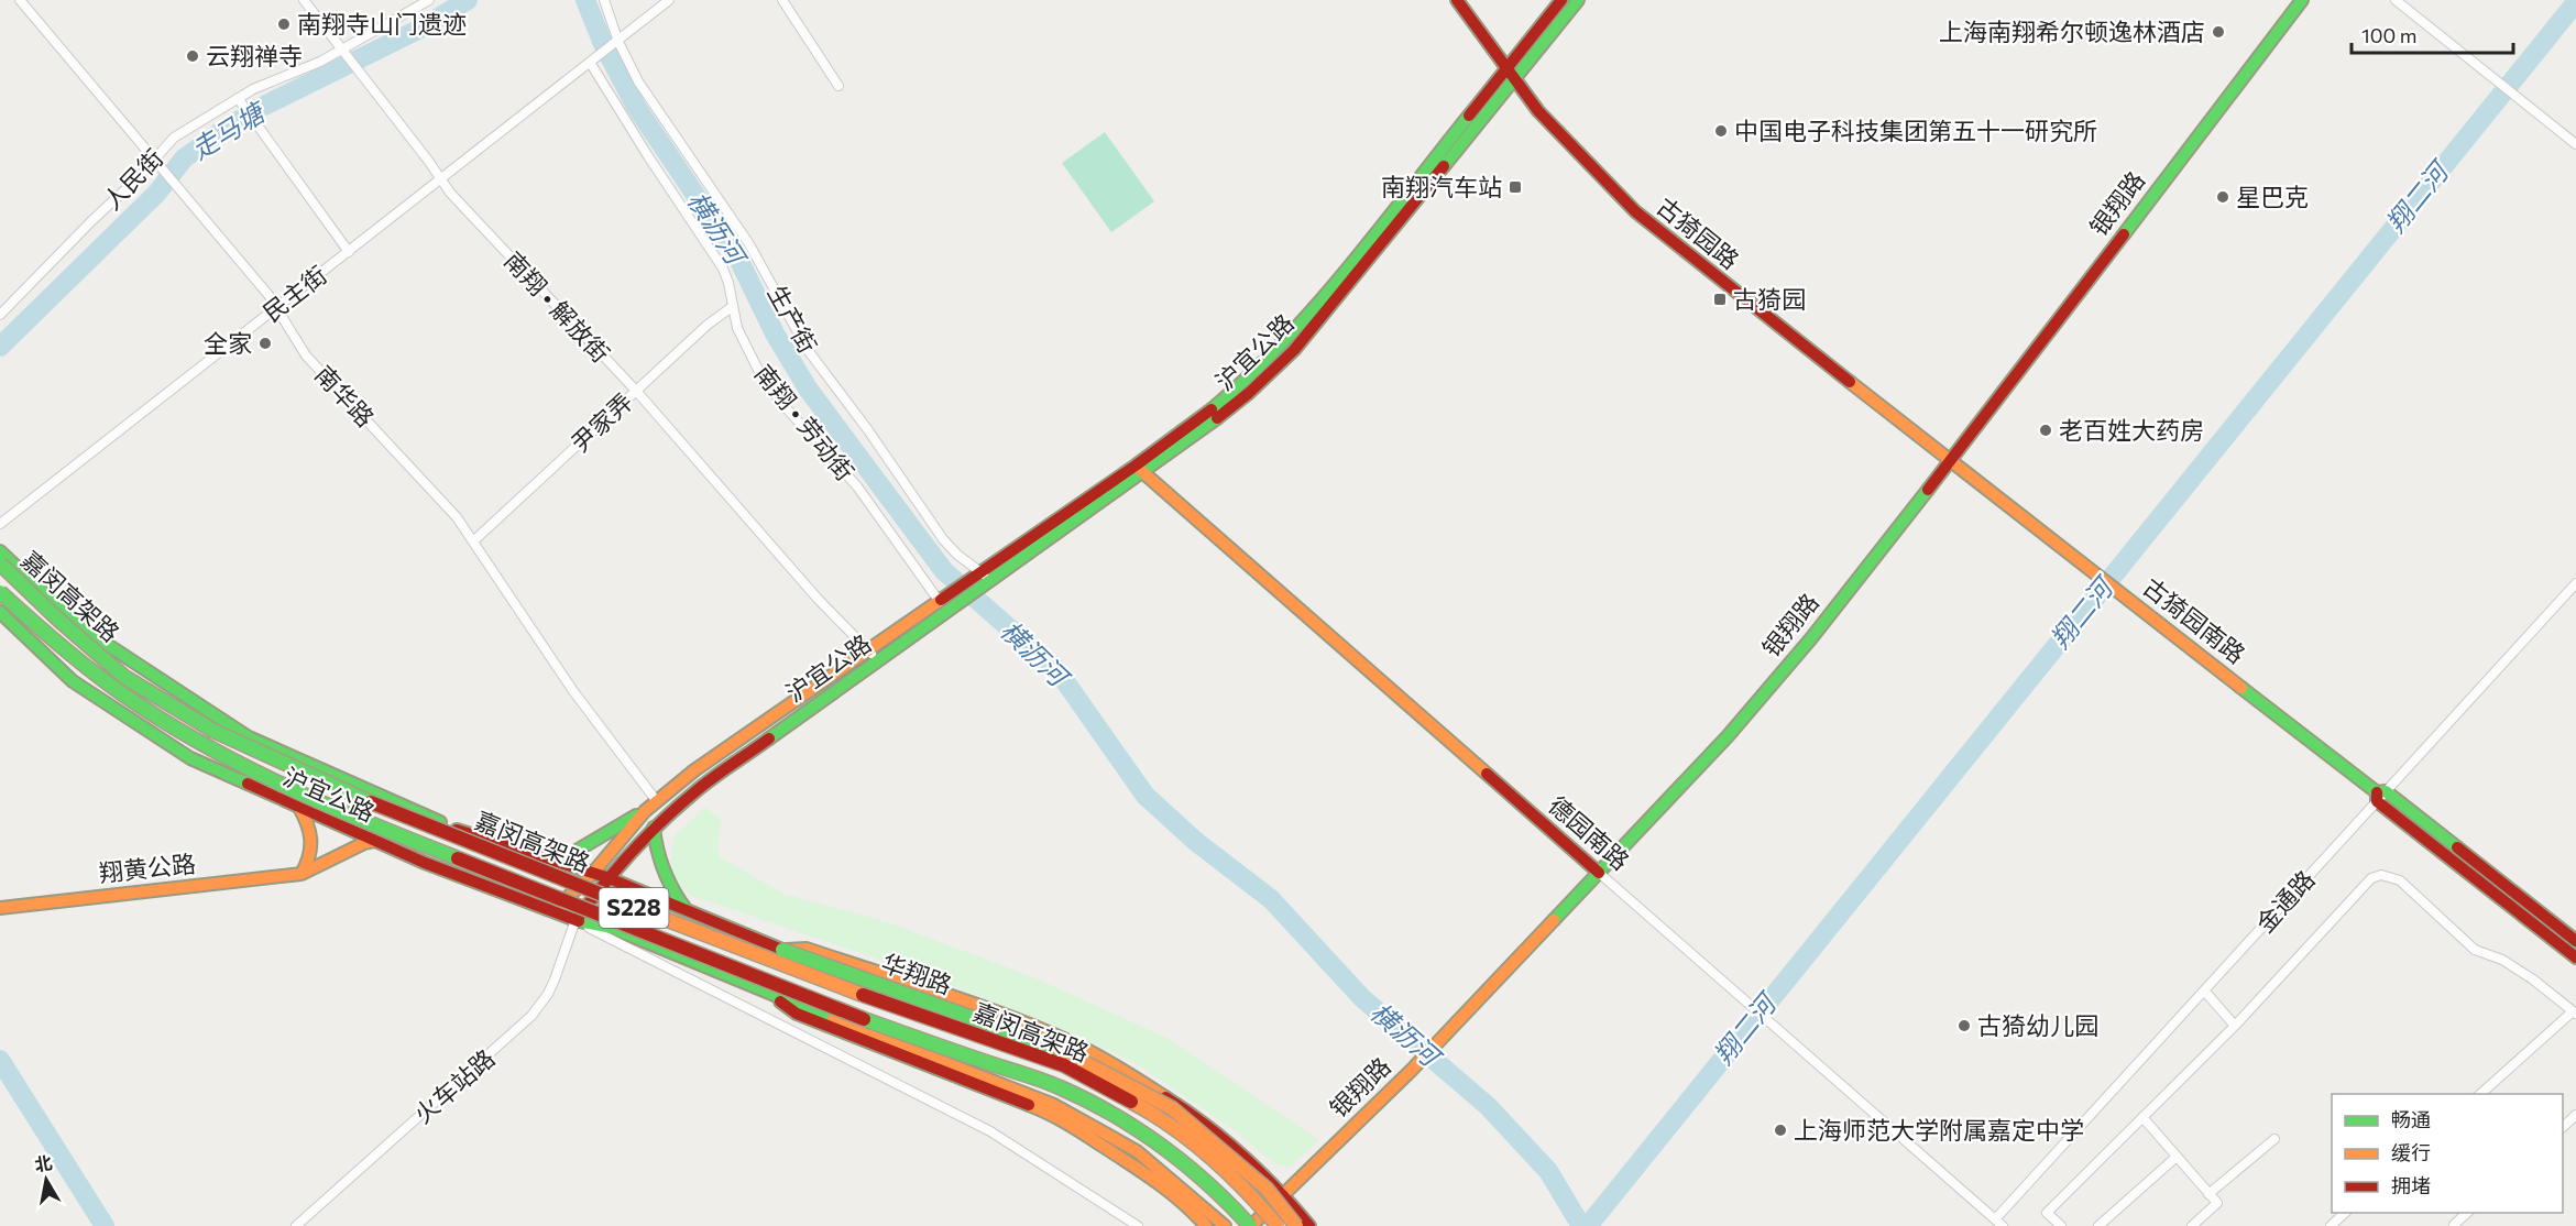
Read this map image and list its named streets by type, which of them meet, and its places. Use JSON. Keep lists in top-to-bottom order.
{
  "streets": {
    "main road": [
      "银翔路",
      "古猗园路",
      "沪宜公路",
      "嘉闵高架路",
      "古猗园南路",
      "德园南路",
      "翔黄公路",
      "S228",
      "华翔路"
    ],
    "street": [
      "人民街",
      "民主街",
      "南翔 • 解放街",
      "生产街",
      "南华路",
      "尹家弄",
      "南翔 • 劳动街",
      "金通路",
      "火车站路"
    ]
  },
  "crossings": [
    ["人民街", "南翔 • 解放街"],
    ["人民街", "南华路"],
    ["银翔路", "古猗园路"],
    ["银翔路", "嘉闵高架路"],
    ["银翔路", "古猗园南路"],
    ["银翔路", "德园南路"],
    ["古猗园路", "沪宜公路"],
    ["古猗园路", "古猗园南路"],
    ["民主街", "南翔 • 解放街"],
    ["民主街", "生产街"],
    ["民主街", "南华路"],
    ["民主街", "南翔 • 劳动街"],
    ["南翔 • 解放街", "沪宜公路"],
    ["南翔 • 解放街", "尹家弄"],
    ["生产街", "沪宜公路"],
    ["沪宜公路", "南华路"],
    ["沪宜公路", "南翔 • 劳动街"],
    ["沪宜公路", "德园南路"],
    ["沪宜公路", "翔黄公路"],
    ["沪宜公路", "华翔路"],
    ["沪宜公路", "火车站路"],
    ["南华路", "尹家弄"],
    ["尹家弄", "南翔 • 劳动街"],
    ["古猗园南路", "金通路"],
    ["德园南路", "金通路"]
  ],
  "water": ["走马塘", "翔二河", "横沥河"],
  "places": {
    "other": [
      "南翔寺山门遗迹",
      "上海南翔希尔顿逸林酒店",
      "云翔禅寺",
      "中国电子科技集团第五十一研究所",
      "星巴克",
      "全家",
      "老百姓大药房",
      "古猗幼儿园",
      "上海师范大学附属嘉定中学"
    ],
    "transit": ["南翔汽车站", "古猗园"]
  },
  "legend": ["畅通", "缓行", "拥堵"],
  "scale_bar": "100 m",
  "north": "top"
}
